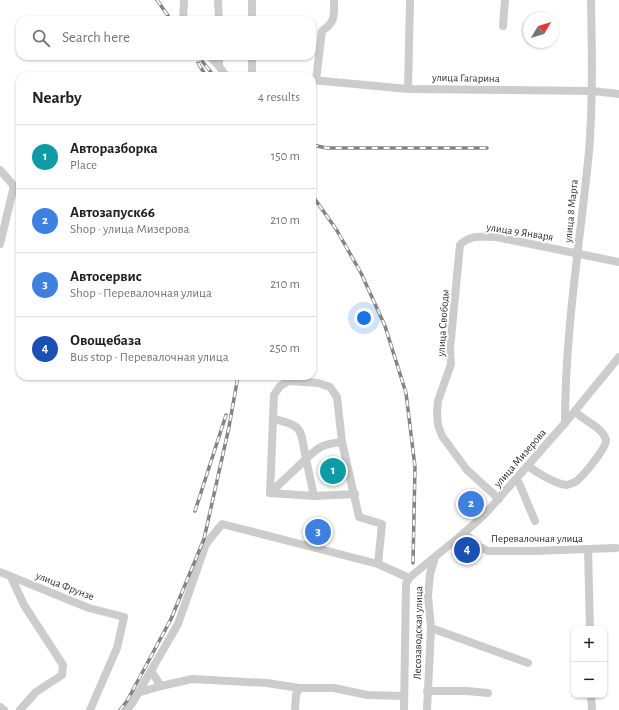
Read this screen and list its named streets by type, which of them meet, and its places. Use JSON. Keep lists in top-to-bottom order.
{
  "streets": {
    "street": [
      "улица Гагарина",
      "улица 8 Марта",
      "улица 9 Января",
      "улица Свободы",
      "улица Мизерова",
      "Перевалочная улица",
      "улица Фрунзе",
      "Лесозаводская улица"
    ]
  },
  "crossings": [
    ["улица Гагарина", "улица 8 Марта"],
    ["улица 8 Марта", "улица 9 Января"],
    ["улица 8 Марта", "улица Мизерова"],
    ["улица 9 Января", "улица Свободы"],
    ["улица Свободы", "улица Мизерова"],
    ["улица Мизерова", "Перевалочная улица"],
    ["улица Мизерова", "Лесозаводская улица"]
  ],
  "north": "top right",
  "page": {
    "search": "Search here",
    "heading": ["Nearby", "4 results"],
    "list": [
      {
        "mark": "1",
        "name": "Авторазборка",
        "note": "Place",
        "value": "150 m"
      },
      {
        "mark": "2",
        "name": "Автозапуск66",
        "note": "Shop · улица Мизерова",
        "value": "210 m"
      },
      {
        "mark": "3",
        "name": "Автосервис",
        "note": "Shop · Перевалочная улица",
        "value": "210 m"
      },
      {
        "mark": "4",
        "name": "Овощебаза",
        "note": "Bus stop · Перевалочная улица",
        "value": "250 m"
      }
    ],
    "pins": [
      "1",
      "2",
      "3",
      "4"
    ],
    "map_buttons": ["+", "−"]
  }
}
